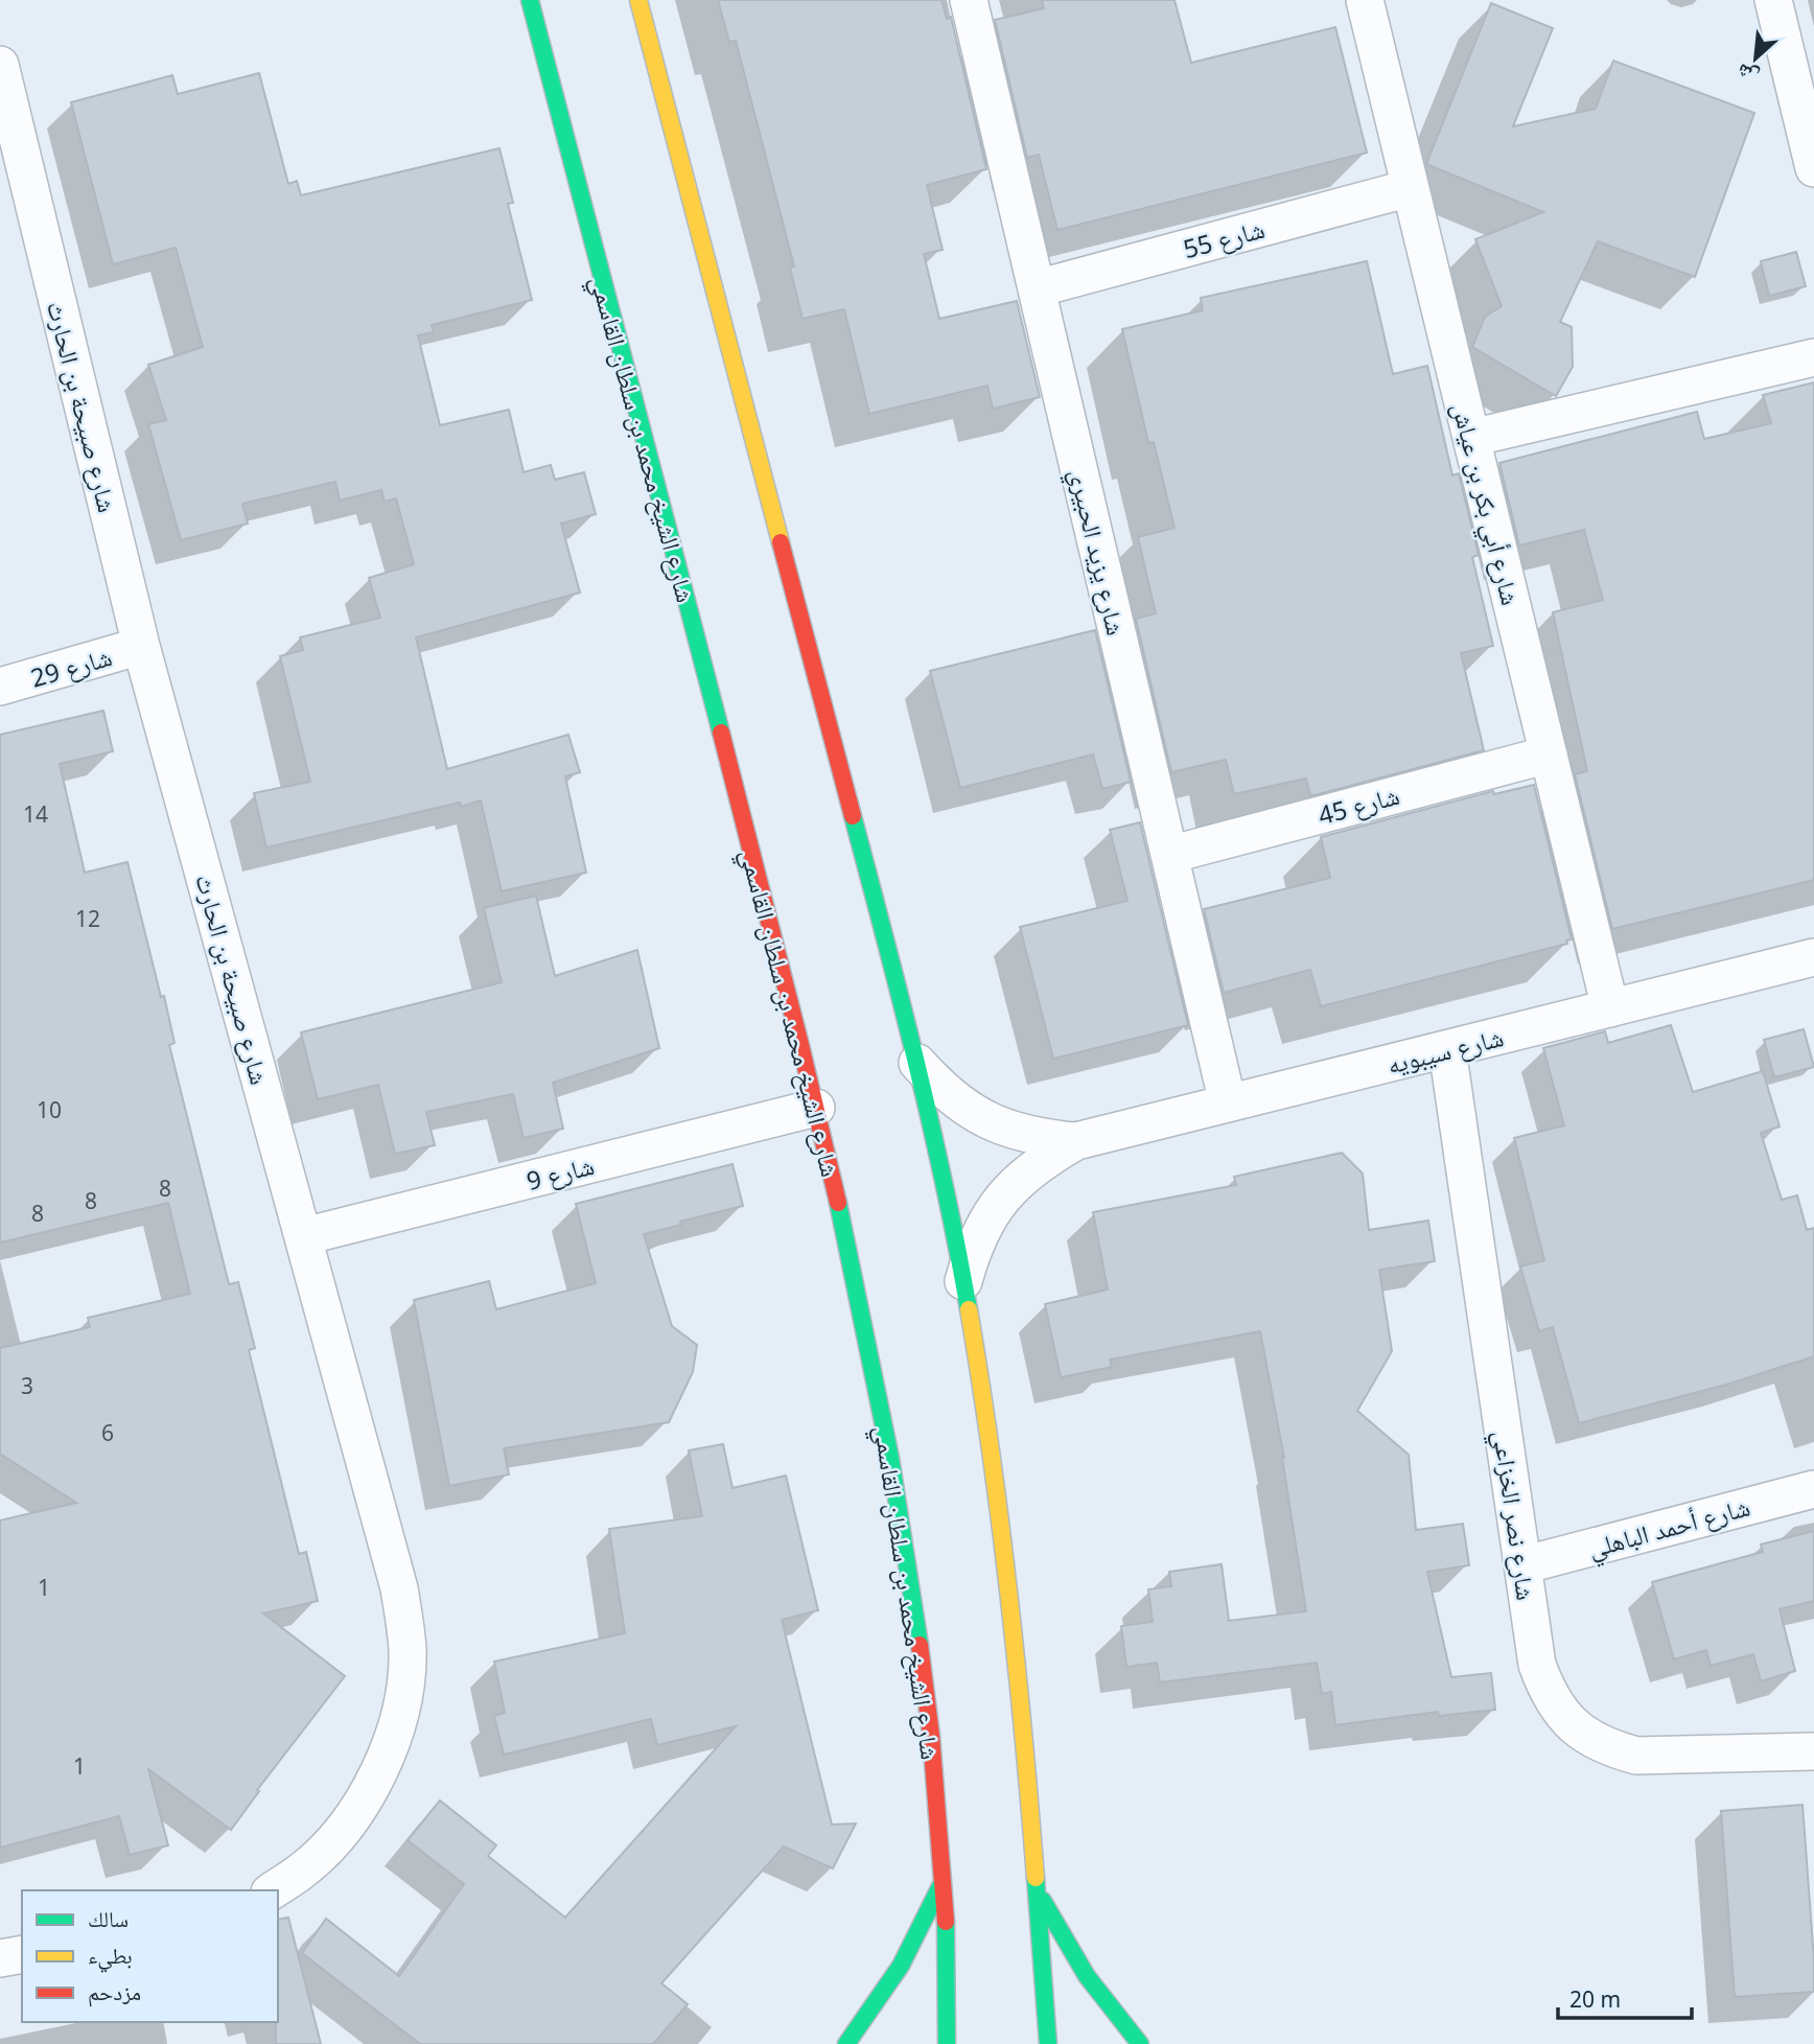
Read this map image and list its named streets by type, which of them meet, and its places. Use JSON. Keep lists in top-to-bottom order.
{
  "streets": {
    "main road": ["شارع الشيخ محمد بن سلطان القاسمي"],
    "street": [
      "شارع 55",
      "شارع صبيحة بن الحارث",
      "شارع أبي بكر بن عياش",
      "شارع يزيد الحبيري",
      "شارع 29",
      "شارع 45",
      "شارع سيبويه",
      "شارع 9",
      "شارع نصر الخزاعي",
      "شارع أحمد الباهلي"
    ]
  },
  "crossings": [
    ["شارع 55", "شارع أبي بكر بن عياش"],
    ["شارع 55", "شارع يزيد الحبيري"],
    ["شارع صبيحة بن الحارث", "شارع 29"],
    ["شارع صبيحة بن الحارث", "شارع 9"],
    ["شارع الشيخ محمد بن سلطان القاسمي", "شارع 9"],
    ["شارع أبي بكر بن عياش", "شارع 45"],
    ["شارع أبي بكر بن عياش", "شارع سيبويه"],
    ["شارع يزيد الحبيري", "شارع 45"],
    ["شارع يزيد الحبيري", "شارع سيبويه"],
    ["شارع سيبويه", "شارع نصر الخزاعي"],
    ["شارع نصر الخزاعي", "شارع أحمد الباهلي"]
  ],
  "house_numbers": [
    "14",
    "12",
    "10",
    "8",
    "8",
    "8",
    "3",
    "6",
    "1",
    "1"
  ],
  "legend": ["سالك", "بطيء", "مزدحم"],
  "scale_bar": "20 m",
  "north": "bottom left"
}
